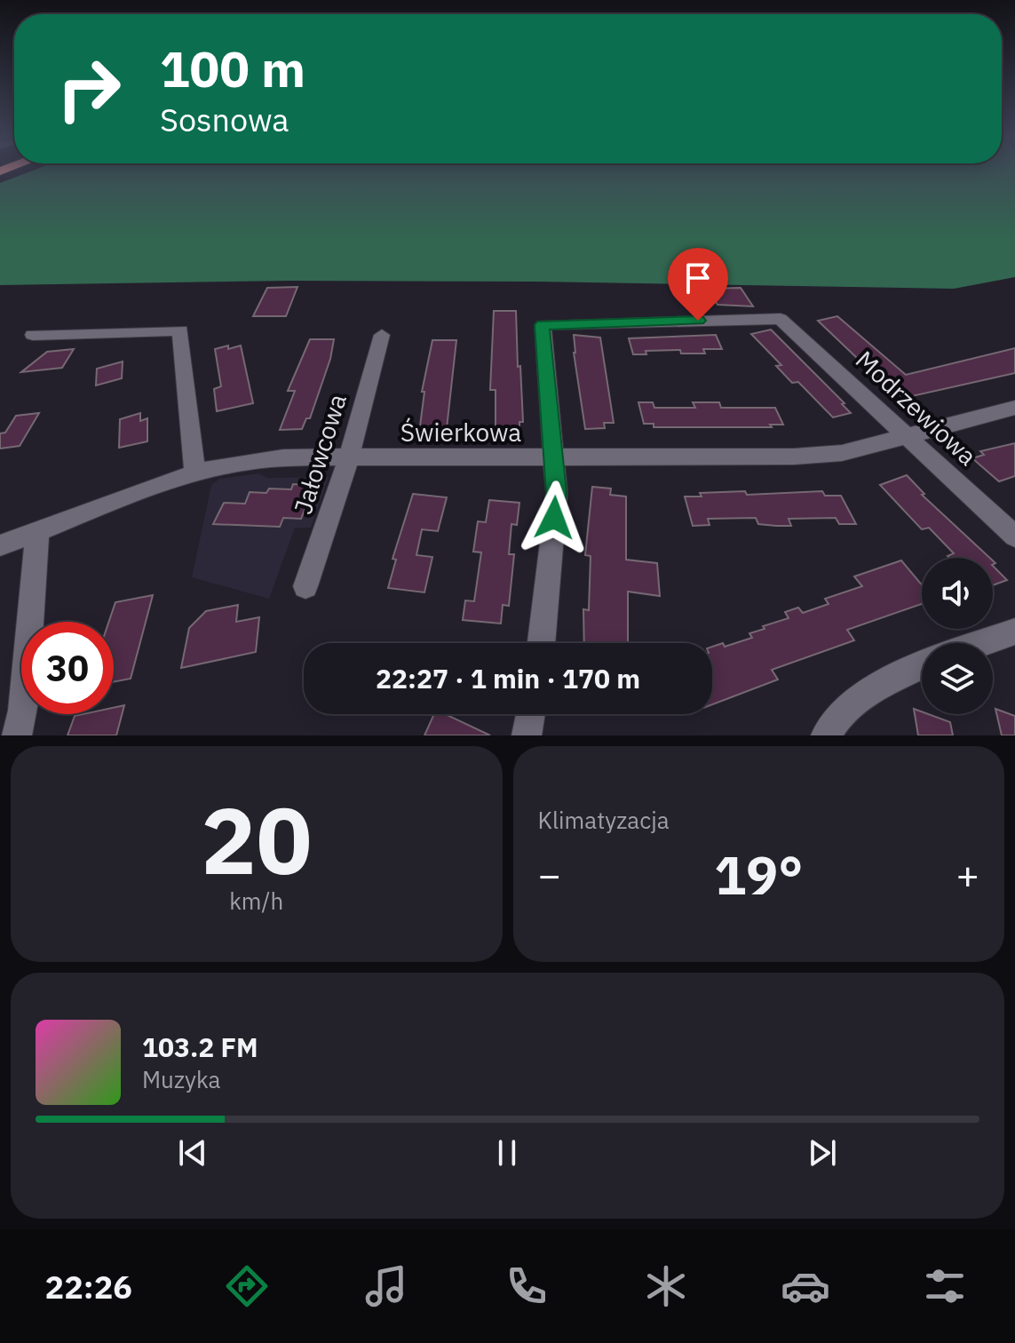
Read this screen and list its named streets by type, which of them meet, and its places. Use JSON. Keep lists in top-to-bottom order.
{
  "streets": {
    "street": ["Modrzewiowa", "Świerkowa", "Jałowcowa"]
  },
  "crossings": [
    ["Modrzewiowa", "Świerkowa"],
    ["Świerkowa", "Jałowcowa"]
  ],
  "page": {
    "turn": ["100 m", "Sosnowa"],
    "limit": "30",
    "trip": "22:27 · 1 min · 170 m",
    "tile": [
      ["20", "km/h"],
      "Klimatyzacja"
    ],
    "heat": ["−", "19°", "+"],
    "song": ["103.2 FM", "Muzyka"],
    "tabs": "22:26"
  }
}
